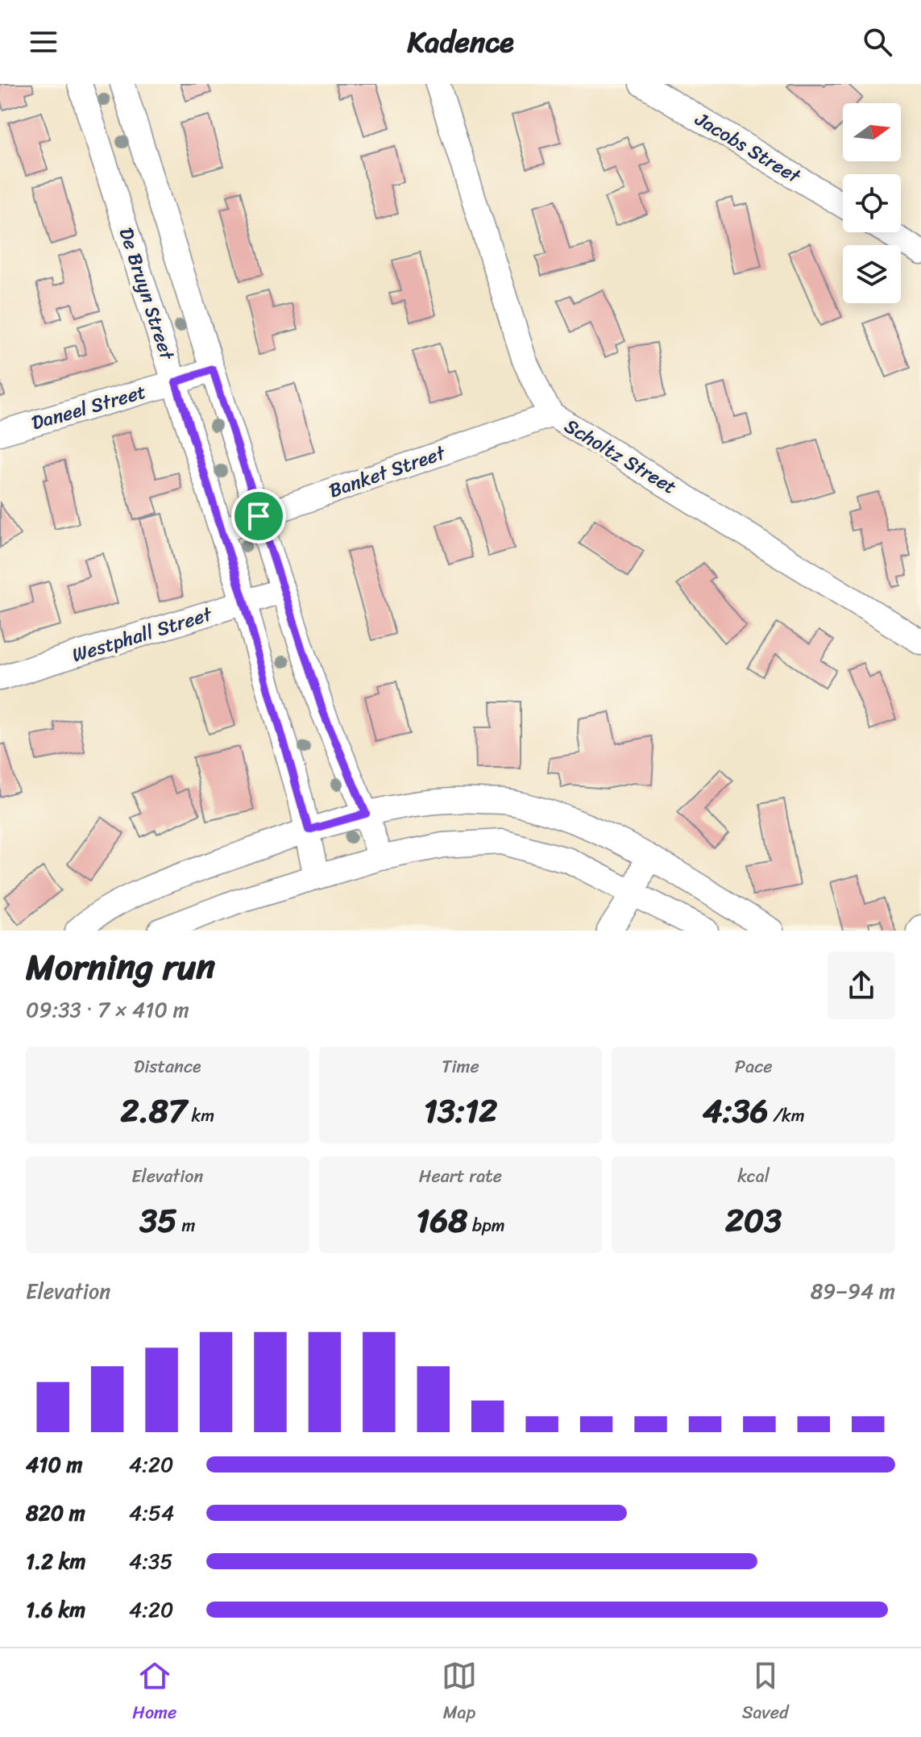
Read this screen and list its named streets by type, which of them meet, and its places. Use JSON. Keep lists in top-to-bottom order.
{
  "streets": {
    "street": [
      "Jacobs Street",
      "De Bruyn Street",
      "Daneel Street",
      "Scholtz Street",
      "Banket Street",
      "Westphall Street"
    ]
  },
  "crossings": [
    ["De Bruyn Street", "Daneel Street"],
    ["De Bruyn Street", "Banket Street"],
    ["De Bruyn Street", "Westphall Street"],
    ["Scholtz Street", "Banket Street"]
  ],
  "north": "right",
  "page": {
    "header": "Kadence",
    "heading": ["Morning run", "09:33 · 7 × 410 m"],
    "stats": [
      ["Distance", "2.87 km"],
      ["Time", "13:12"],
      ["Pace", "4:36 /km"],
      ["Elevation", "35 m"],
      ["Heart rate", "168 bpm"],
      ["kcal", "203"]
    ],
    "chart": ["Elevation", "89–94 m"],
    "list": [
      {
        "name": "410 m",
        "note": "4:20"
      },
      {
        "name": "820 m",
        "note": "4:54"
      },
      {
        "name": "1.2 km",
        "note": "4:35"
      },
      {
        "name": "1.6 km",
        "note": "4:20"
      }
    ],
    "tabs": ["Home", "Map", "Saved"]
  }
}
